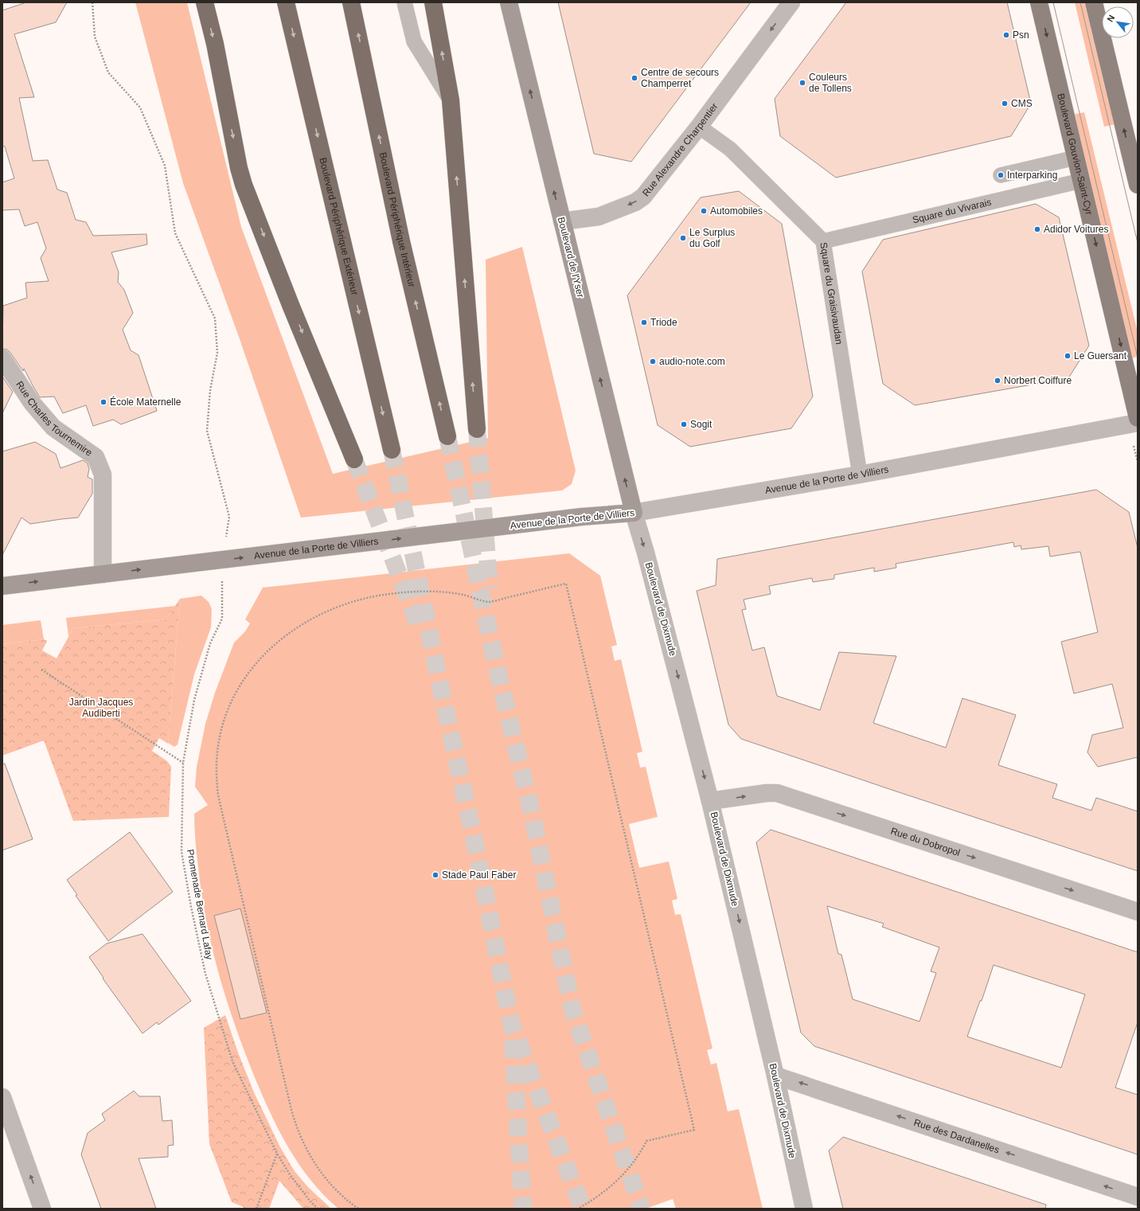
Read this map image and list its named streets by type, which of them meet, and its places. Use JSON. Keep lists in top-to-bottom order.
{
  "streets": {
    "highway": ["Boulevard Périphérique Intérieur", "Boulevard Périphérique Extérieur"],
    "main road": ["Boulevard Gouvion-Saint-Cyr"],
    "street": [
      "Rue Alexandre Charpentier",
      "Boulevard de l'Yser",
      "Rue Charles Tournemire",
      "Avenue de la Porte de Villiers",
      "Boulevard de Dixmude",
      "Rue du Dobropol",
      "Rue des Dardanelles"
    ],
    "lane": ["Square du Vivarais", "Square du Graisivaudan"],
    "path": ["Promenade Bernard Lafay"]
  },
  "crossings": [
    ["Rue Alexandre Charpentier", "Boulevard de l'Yser"],
    ["Rue Alexandre Charpentier", "Square du Graisivaudan"],
    ["Boulevard Gouvion-Saint-Cyr", "Square du Vivarais"],
    ["Square du Vivarais", "Square du Graisivaudan"],
    ["Boulevard de l'Yser", "Avenue de la Porte de Villiers"],
    ["Boulevard de l'Yser", "Boulevard de Dixmude"],
    ["Square du Graisivaudan", "Avenue de la Porte de Villiers"],
    ["Rue Charles Tournemire", "Avenue de la Porte de Villiers"],
    ["Avenue de la Porte de Villiers", "Boulevard de Dixmude"],
    ["Avenue de la Porte de Villiers", "Promenade Bernard Lafay"],
    ["Boulevard de Dixmude", "Rue du Dobropol"],
    ["Boulevard de Dixmude", "Rue des Dardanelles"]
  ],
  "one_way": [
    "Rue Alexandre Charpentier",
    "Boulevard de l'Yser",
    "Avenue de la Porte de Villiers",
    "Boulevard de Dixmude",
    "Rue du Dobropol",
    "Rue des Dardanelles"
  ],
  "parks": ["Jardin Jacques Audiberti"],
  "places": [
    "Psn",
    "Centre de secours Champerret",
    "Couleurs de Tollens",
    "CMS",
    "Interparking",
    "Automobiles",
    "Adidor Voitures",
    "Le Surplus du Golf",
    "Triode",
    "Le Guersant",
    "audio-note.com",
    "Norbert Coiffure",
    "École Maternelle",
    "Sogit",
    "Stade Paul Faber"
  ],
  "north": "top left"
}
